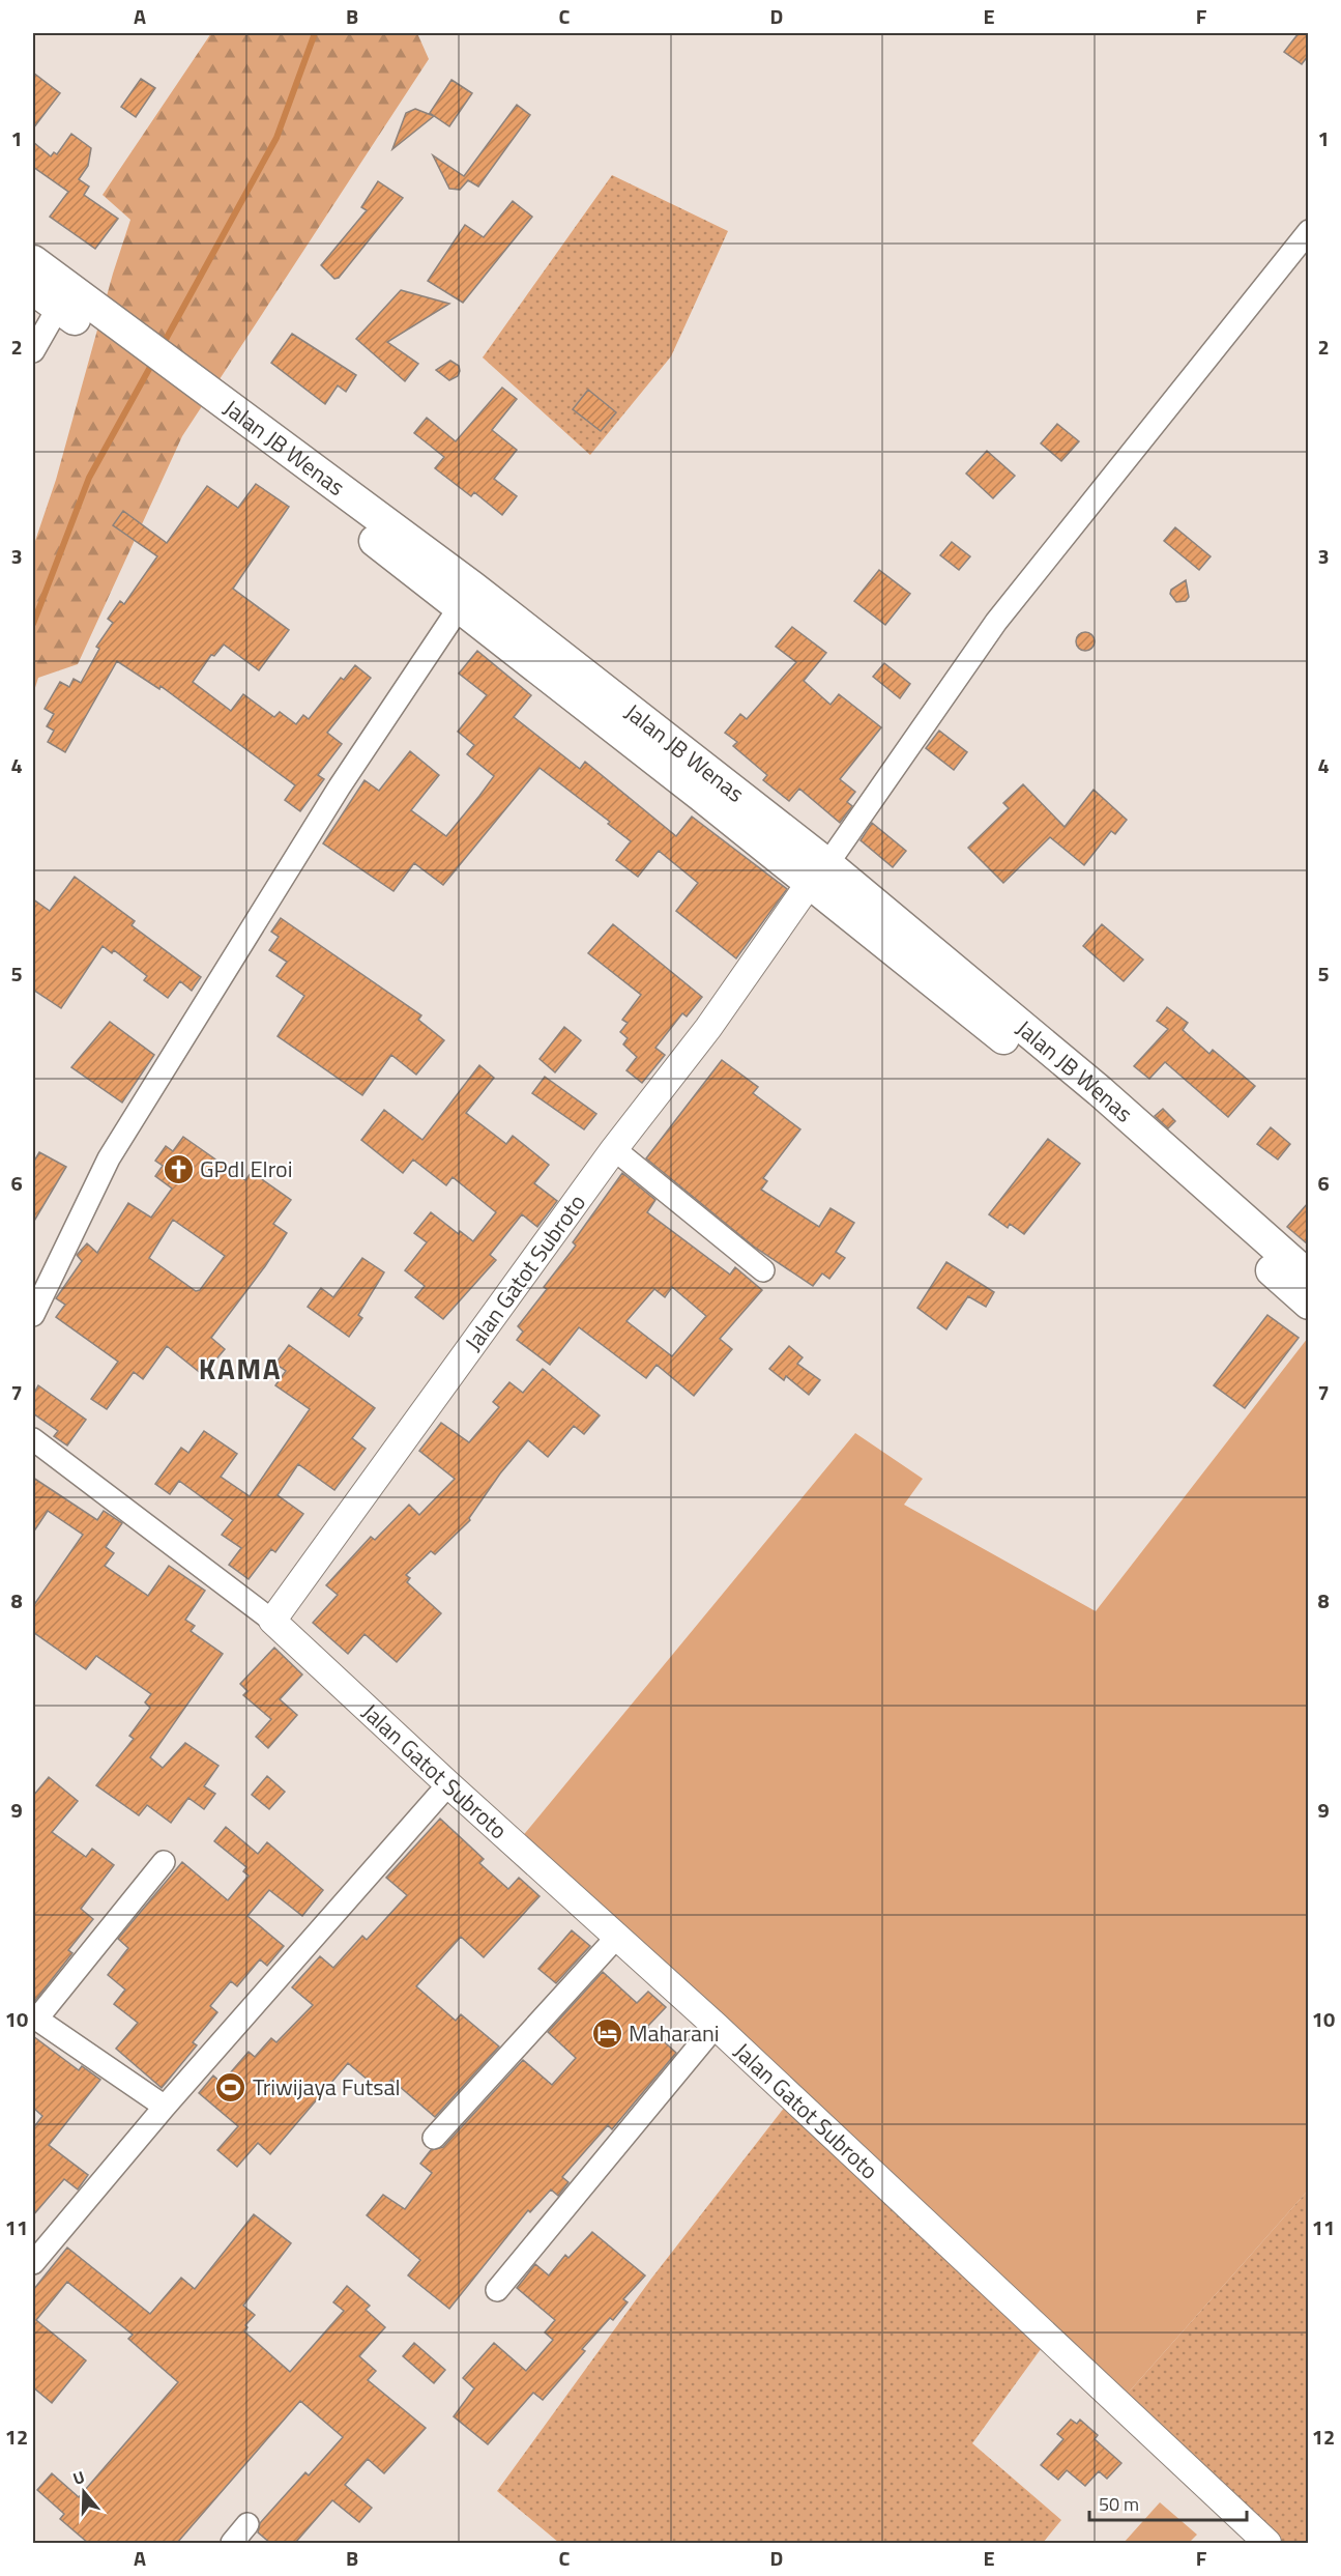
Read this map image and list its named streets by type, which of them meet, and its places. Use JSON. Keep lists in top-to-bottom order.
{
  "streets": {
    "main road": ["Jalan JB Wenas"],
    "street": ["Jalan Gatot Subroto"]
  },
  "crossings": [
    ["Jalan JB Wenas", "Jalan Gatot Subroto"]
  ],
  "districts": ["KAMA"],
  "places": {
    "church": ["GPdI Elroi"],
    "hotel": ["Maharani"],
    "sports": ["Triwijaya Futsal"]
  },
  "scale_bar": "50 m",
  "north": "top",
  "grid": {
    "columns": [
      "A",
      "B",
      "C",
      "D",
      "E",
      "F"
    ],
    "rows": [
      "1",
      "2",
      "3",
      "4",
      "5",
      "6",
      "7",
      "8",
      "9",
      "10",
      "11",
      "12"
    ]
  }
}
